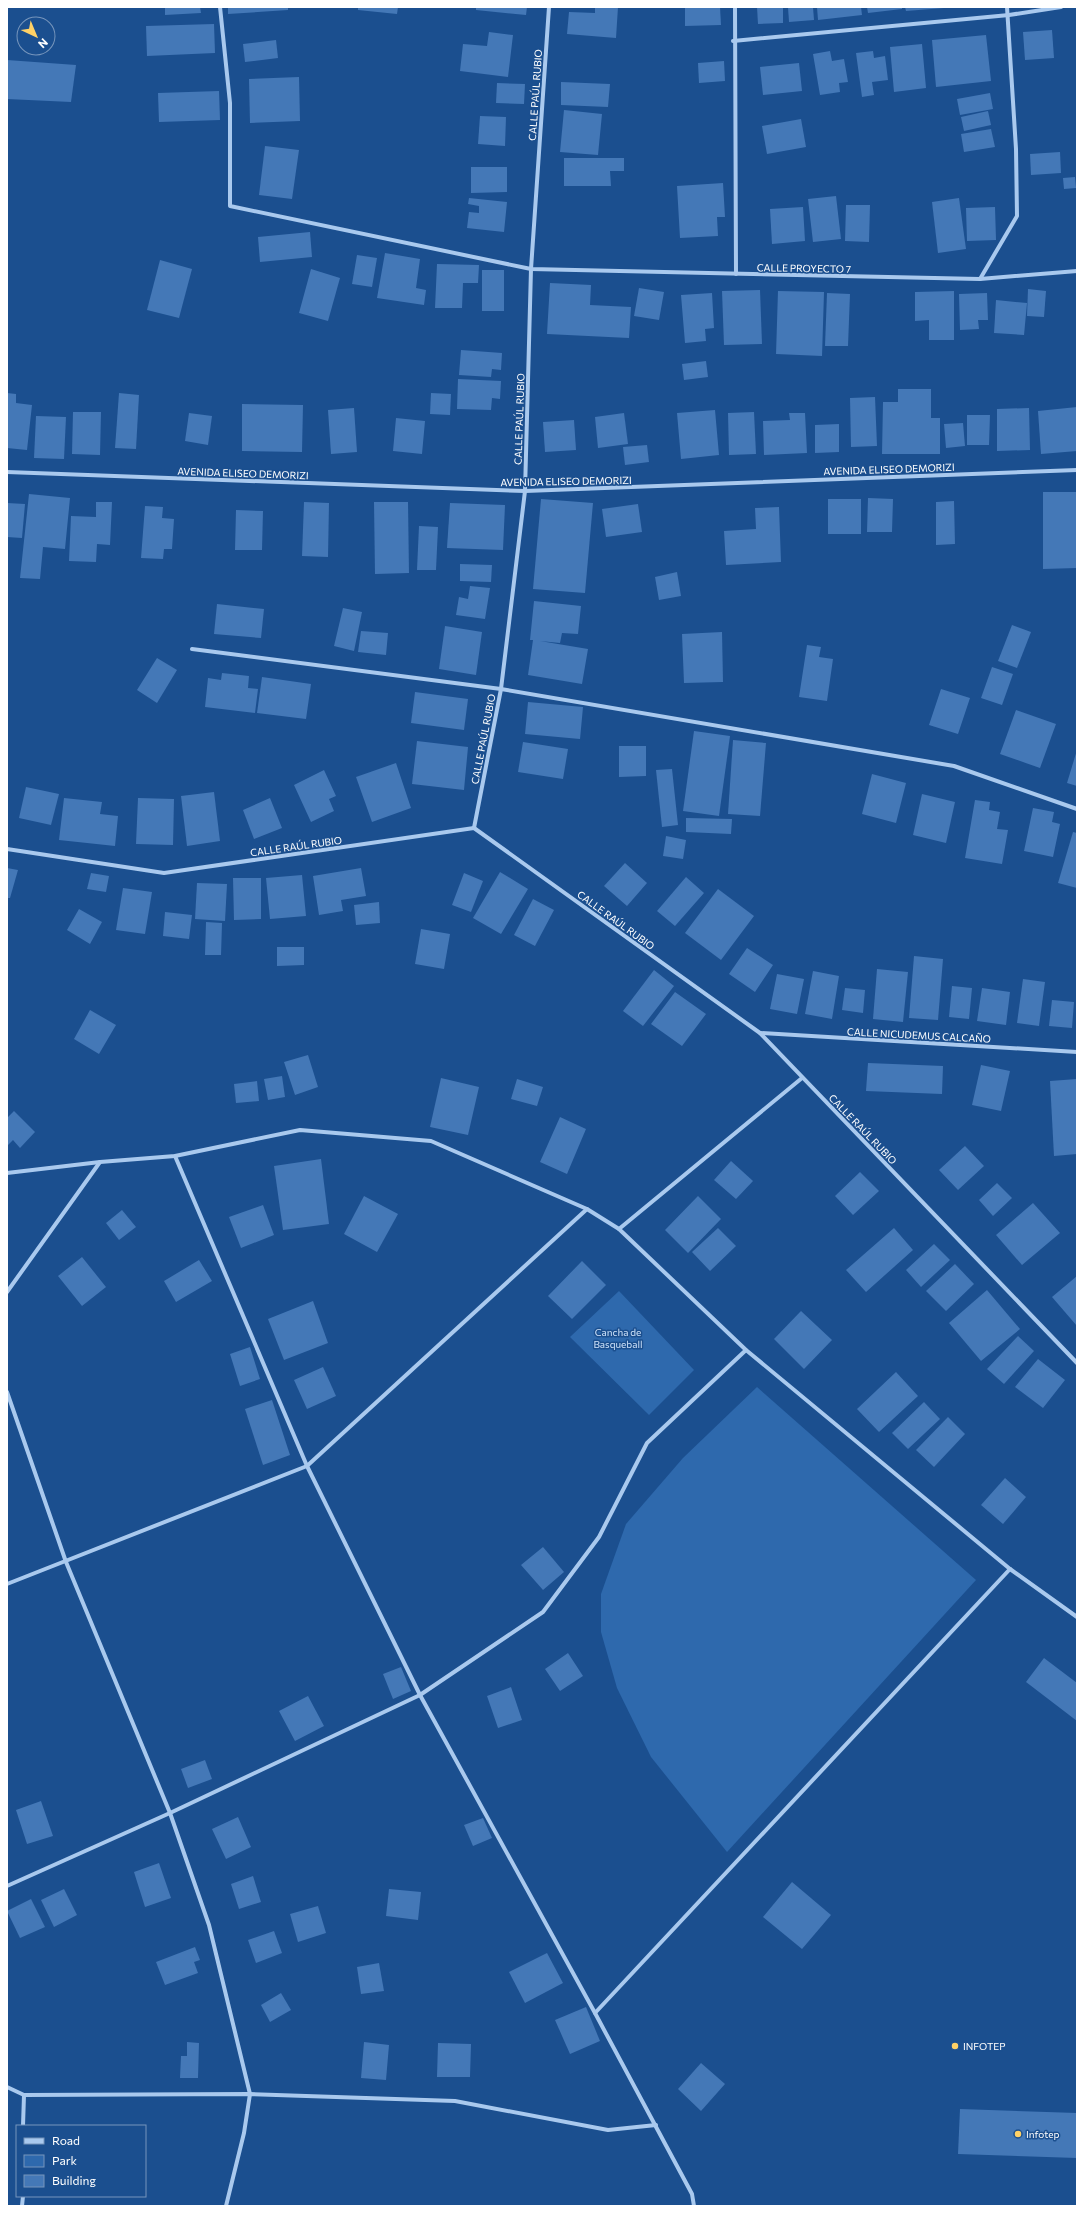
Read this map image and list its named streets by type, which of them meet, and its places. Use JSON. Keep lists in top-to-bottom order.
{
  "streets": {
    "street": [
      "CALLE PAÚL RUBIO",
      "CALLE PROYECTO 7",
      "AVENIDA ELISEO DEMORIZI",
      "CALLE RAÚL RUBIO",
      "CALLE NICUDEMUS CALCAÑO"
    ]
  },
  "crossings": [
    ["CALLE PAÚL RUBIO", "CALLE PROYECTO 7"],
    ["CALLE PAÚL RUBIO", "AVENIDA ELISEO DEMORIZI"],
    ["CALLE PAÚL RUBIO", "CALLE RAÚL RUBIO"],
    ["CALLE RAÚL RUBIO", "CALLE NICUDEMUS CALCAÑO"]
  ],
  "parks": ["Cancha de Basqueball"],
  "places": ["INFOTEP", "Infotep"],
  "legend": ["Road", "Park", "Building"],
  "north": "bottom right"
}
